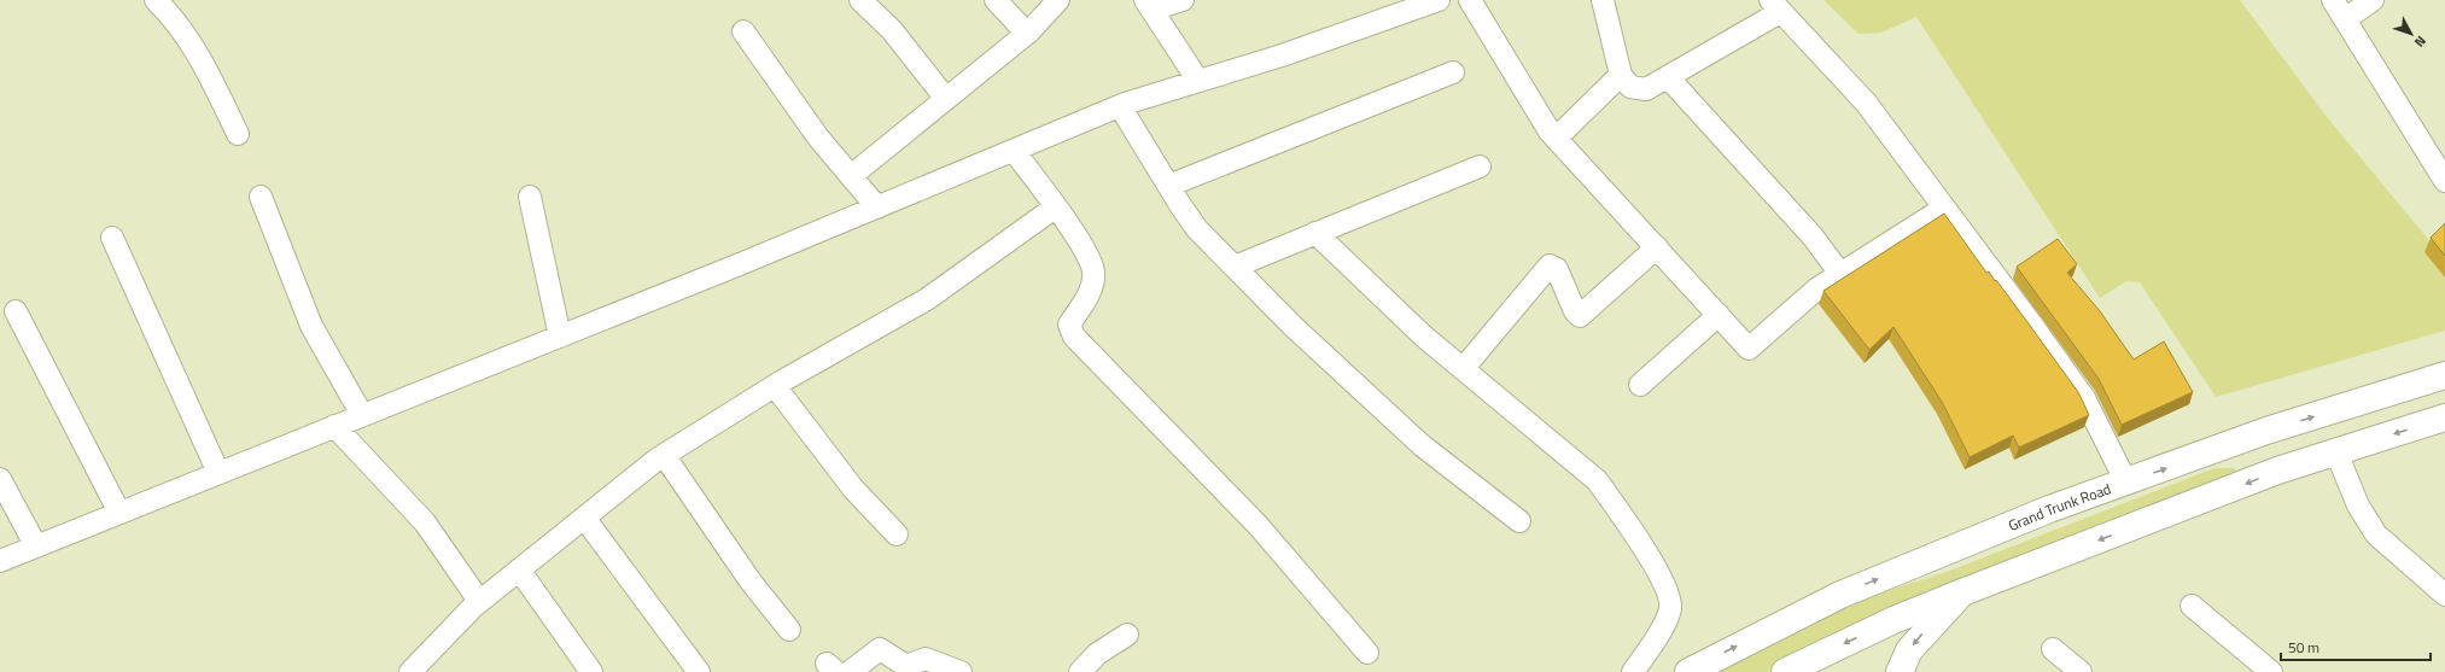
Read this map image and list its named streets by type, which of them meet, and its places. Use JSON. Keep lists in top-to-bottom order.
{
  "streets": {
    "main road": ["Grand Trunk Road"]
  },
  "scale_bar": "50 m",
  "north": "bottom right"
}
